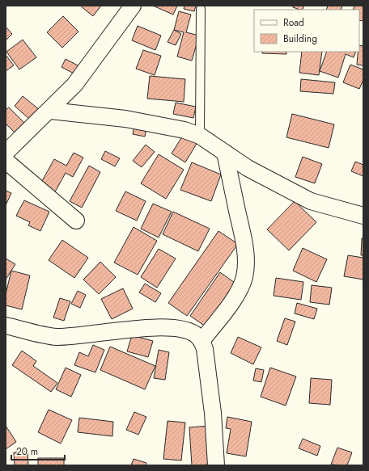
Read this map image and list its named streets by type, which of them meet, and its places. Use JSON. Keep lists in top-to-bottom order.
{
  "legend": ["Road", "Building"],
  "scale_bar": "20 m"
}
